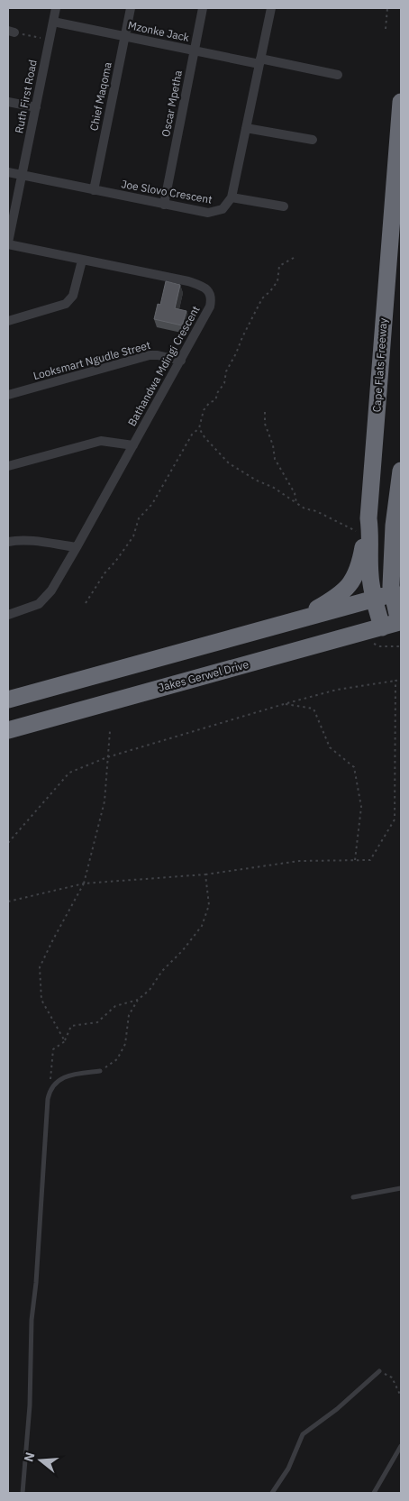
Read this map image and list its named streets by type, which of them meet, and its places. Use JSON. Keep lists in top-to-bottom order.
{
  "streets": {
    "highway": ["Cape Flats Freeway", "Jakes Gerwel Drive"],
    "street": [
      "Mzonke Jack",
      "Ruth First Road",
      "Chief Maqoma",
      "Oscar Mpetha",
      "Joe Slovo Crescent",
      "Looksmart Ngudle Street",
      "Bathandwa Mdingi Crescent"
    ]
  },
  "crossings": [
    ["Mzonke Jack", "Ruth First Road"],
    ["Mzonke Jack", "Chief Maqoma"],
    ["Mzonke Jack", "Oscar Mpetha"],
    ["Ruth First Road", "Joe Slovo Crescent"],
    ["Ruth First Road", "Bathandwa Mdingi Crescent"],
    ["Chief Maqoma", "Joe Slovo Crescent"],
    ["Oscar Mpetha", "Joe Slovo Crescent"],
    ["Looksmart Ngudle Street", "Bathandwa Mdingi Crescent"],
    ["Cape Flats Freeway", "Jakes Gerwel Drive"]
  ],
  "north": "left"
}
